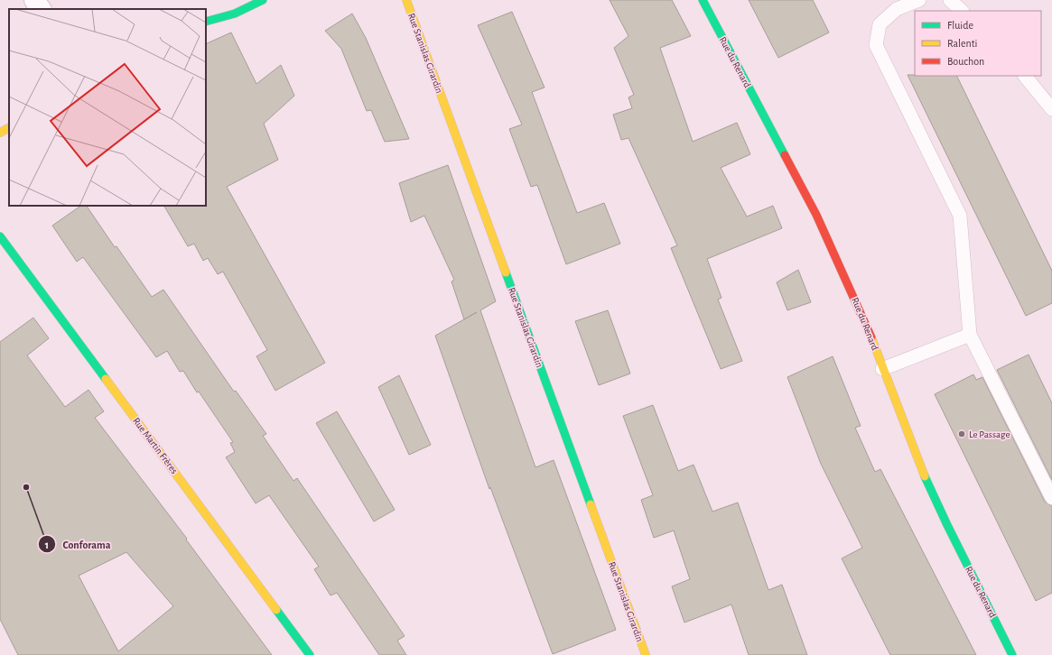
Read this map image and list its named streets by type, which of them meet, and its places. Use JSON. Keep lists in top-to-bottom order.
{
  "streets": {
    "street": ["Rue Stanislas Girardin", "Rue du Renard", "Rue Martin Frères"]
  },
  "places": ["Le Passage", "Conforama"],
  "legend": ["Fluide", "Ralenti", "Bouchon"]
}
